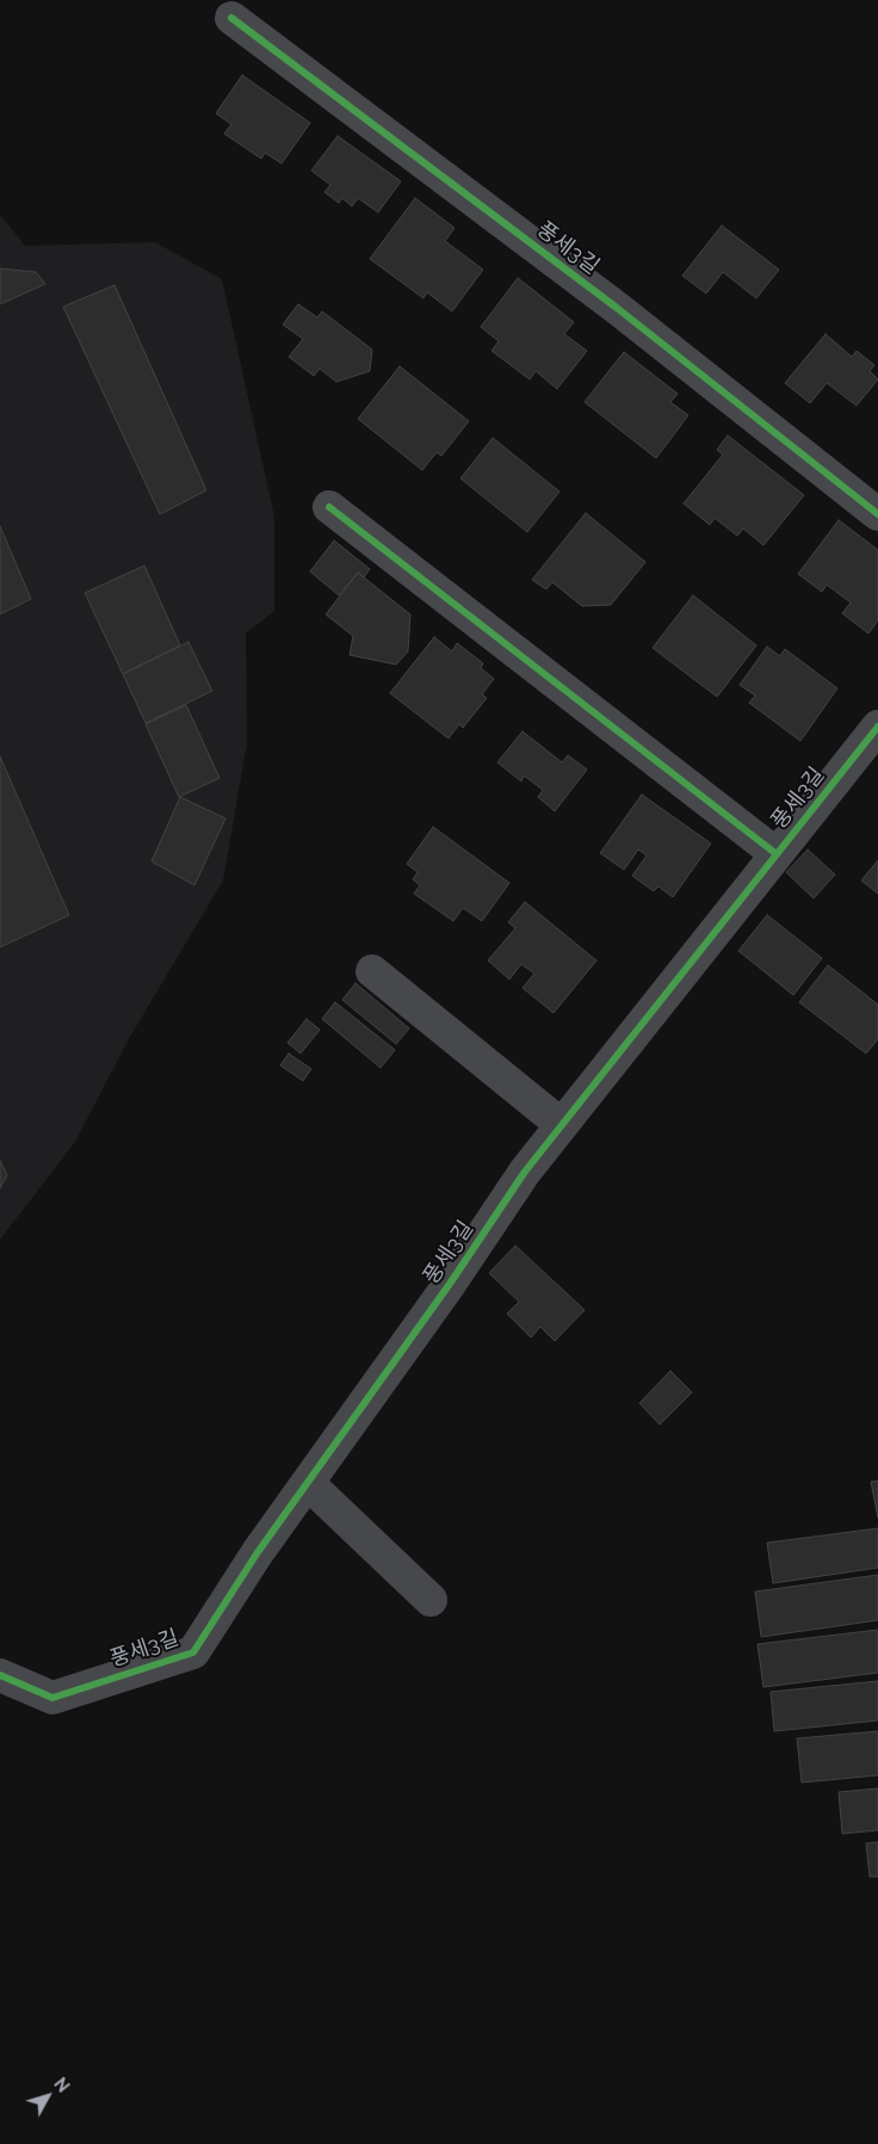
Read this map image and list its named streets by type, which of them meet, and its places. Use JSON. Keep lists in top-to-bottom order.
{
  "streets": {
    "street": ["풍세3길"]
  },
  "north": "top right"
}
